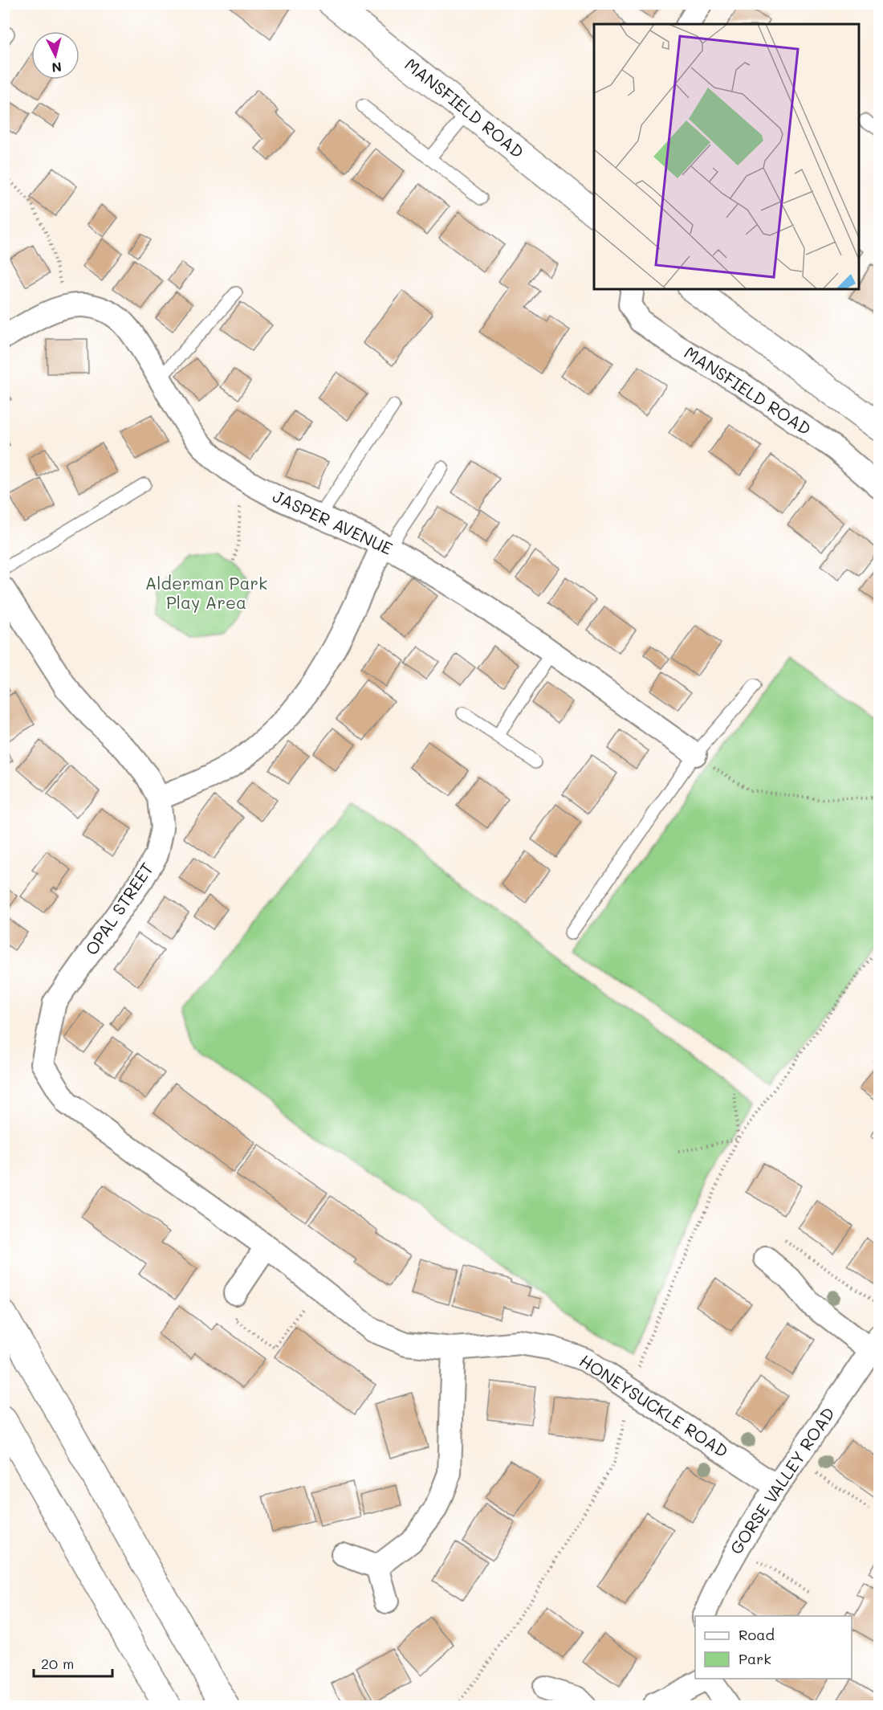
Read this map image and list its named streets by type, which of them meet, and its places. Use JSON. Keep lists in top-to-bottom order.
{
  "streets": {
    "main road": ["MANSFIELD ROAD"],
    "street": [
      "JASPER AVENUE",
      "OPAL STREET",
      "HONEYSUCKLE ROAD",
      "GORSE VALLEY ROAD"
    ]
  },
  "crossings": [
    ["OPAL STREET", "HONEYSUCKLE ROAD"],
    ["HONEYSUCKLE ROAD", "GORSE VALLEY ROAD"]
  ],
  "parks": ["Alderman Park Play Area"],
  "legend": ["Road", "Park"],
  "scale_bar": "20 m",
  "north": "bottom"
}
